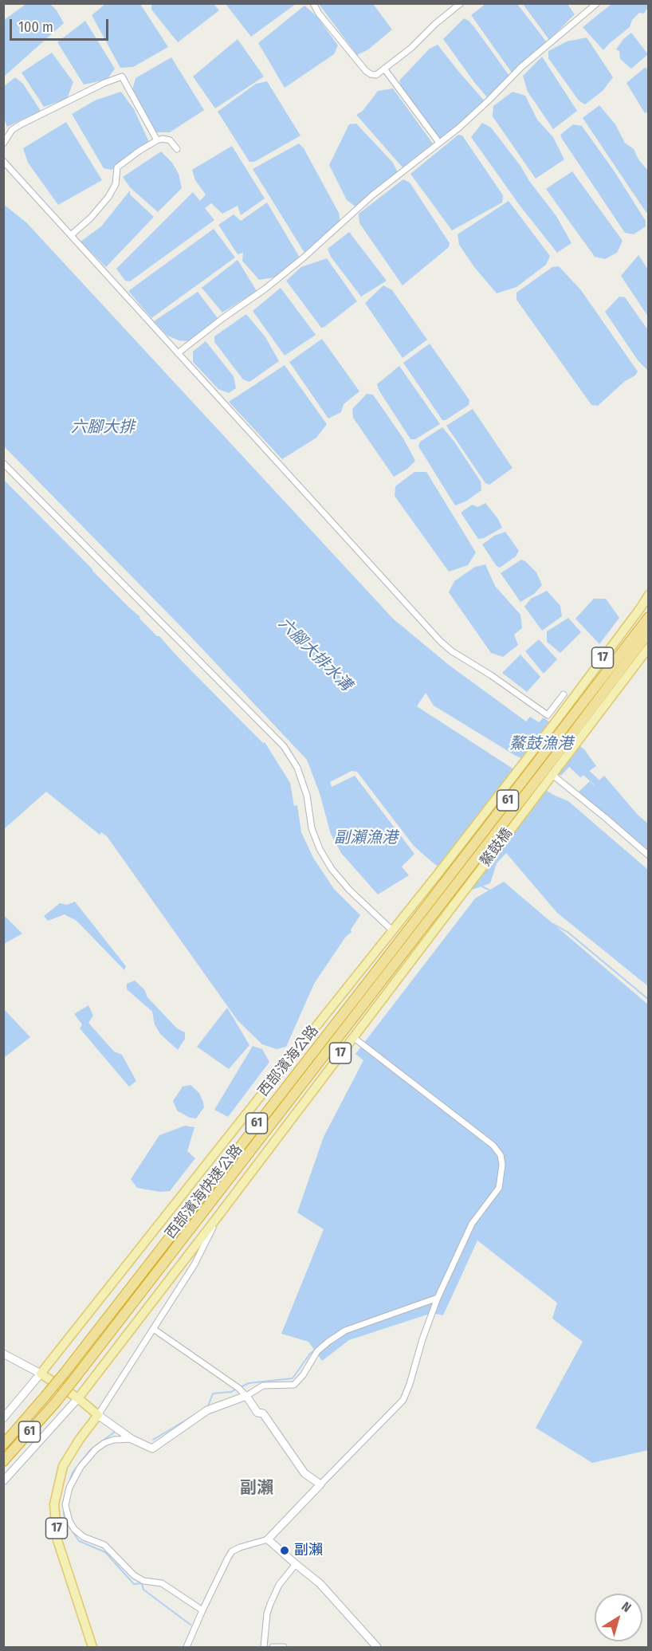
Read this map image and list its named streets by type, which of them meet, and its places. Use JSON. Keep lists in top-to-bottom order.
{
  "streets": {
    "highway": ["61", "鰲鼓橋", "西部濱海快速公路"],
    "main road": ["17", "西部濱海公路"]
  },
  "crossings": [
    ["17", "鰲鼓橋"],
    ["鰲鼓橋", "西部濱海公路"],
    ["鰲鼓橋", "西部濱海快速公路"]
  ],
  "districts": ["副瀨"],
  "water": [
    "六腳大排",
    "六腳大排水溝",
    "鰲鼓漁港",
    "副瀨漁港"
  ],
  "places": ["副瀨"],
  "scale_bar": "100 m",
  "north": "top right"
}
